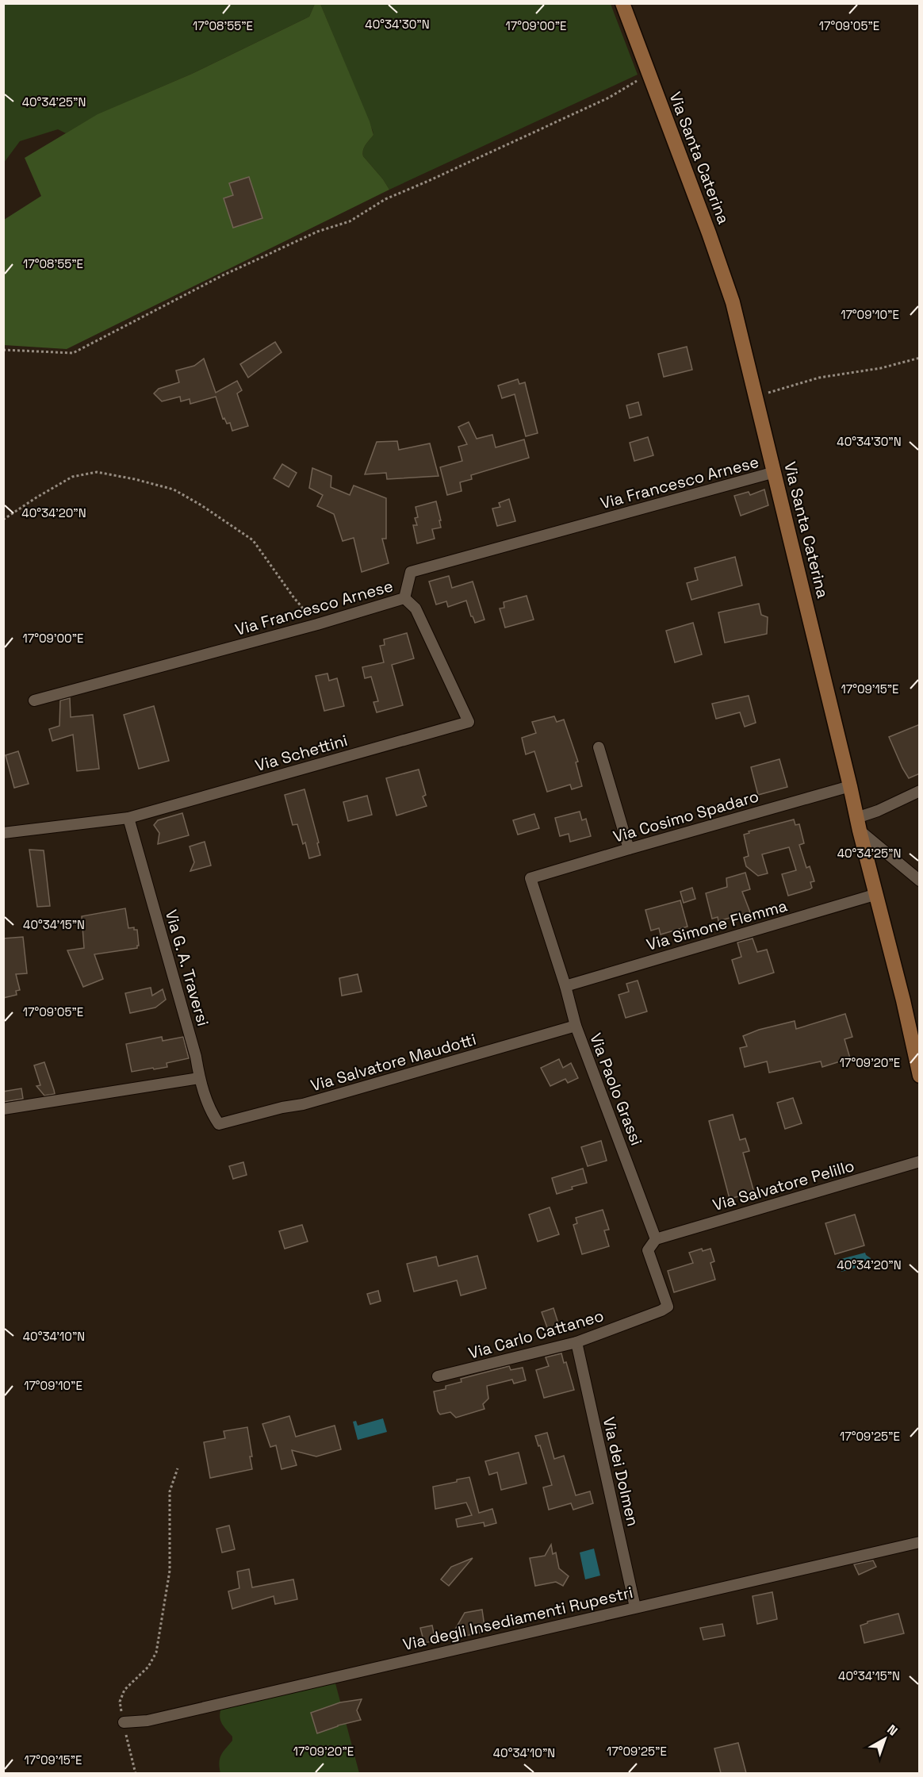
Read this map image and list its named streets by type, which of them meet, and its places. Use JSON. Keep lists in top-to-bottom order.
{
  "streets": {
    "street": [
      "Via Santa Caterina",
      "Via Francesco Arnese",
      "Via Schettini",
      "Via Cosimo Spadaro",
      "Via Simone Flemma",
      "Via G. A. Traversi",
      "Via Salvatore Maudotti",
      "Via Paolo Grassi",
      "Via Salvatore Pelillo",
      "Via Carlo Cattaneo",
      "Via dei Dolmen",
      "Via degli Insediamenti Rupestri"
    ]
  },
  "crossings": [
    ["Via Santa Caterina", "Via Francesco Arnese"],
    ["Via Santa Caterina", "Via Cosimo Spadaro"],
    ["Via Santa Caterina", "Via Simone Flemma"],
    ["Via Francesco Arnese", "Via Schettini"],
    ["Via Schettini", "Via G. A. Traversi"],
    ["Via Cosimo Spadaro", "Via Paolo Grassi"],
    ["Via Simone Flemma", "Via Paolo Grassi"],
    ["Via G. A. Traversi", "Via Salvatore Maudotti"],
    ["Via Salvatore Maudotti", "Via Paolo Grassi"],
    ["Via Paolo Grassi", "Via Salvatore Pelillo"],
    ["Via Paolo Grassi", "Via Carlo Cattaneo"],
    ["Via Salvatore Pelillo", "Via Carlo Cattaneo"],
    ["Via Carlo Cattaneo", "Via dei Dolmen"],
    ["Via dei Dolmen", "Via degli Insediamenti Rupestri"]
  ],
  "north": "top right",
  "coordinates": [
    "40°34'30\"N",
    "17°08'55\"E",
    "17°09'00\"E",
    "17°09'05\"E",
    "40°34'25\"N",
    "17°09'10\"E",
    "40°34'20\"N",
    "17°09'15\"E",
    "40°34'15\"N",
    "17°09'20\"E",
    "40°34'10\"N",
    "17°09'25\"E"
  ]
}
